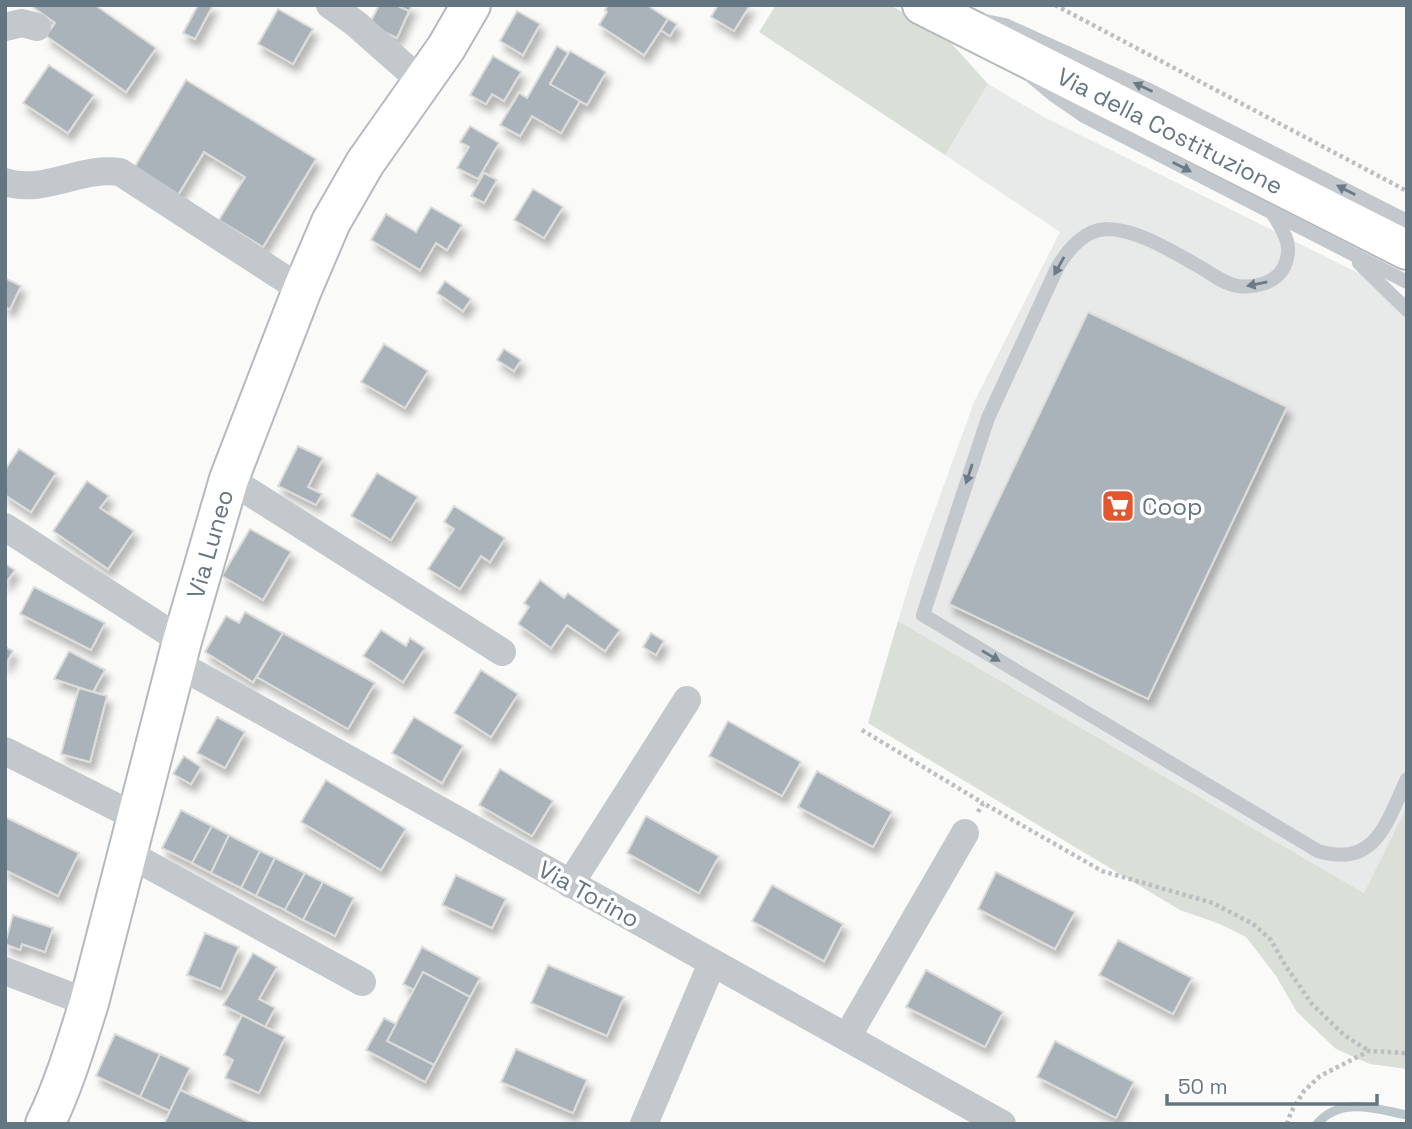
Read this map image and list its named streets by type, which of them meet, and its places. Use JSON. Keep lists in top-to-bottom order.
{
  "streets": {
    "street": ["Via della Costituzione", "Via Luneo", "Via Torino"]
  },
  "crossings": [
    ["Via Luneo", "Via Torino"]
  ],
  "places": {
    "supermarket": ["Coop"]
  },
  "scale_bar": "50 m"
}
